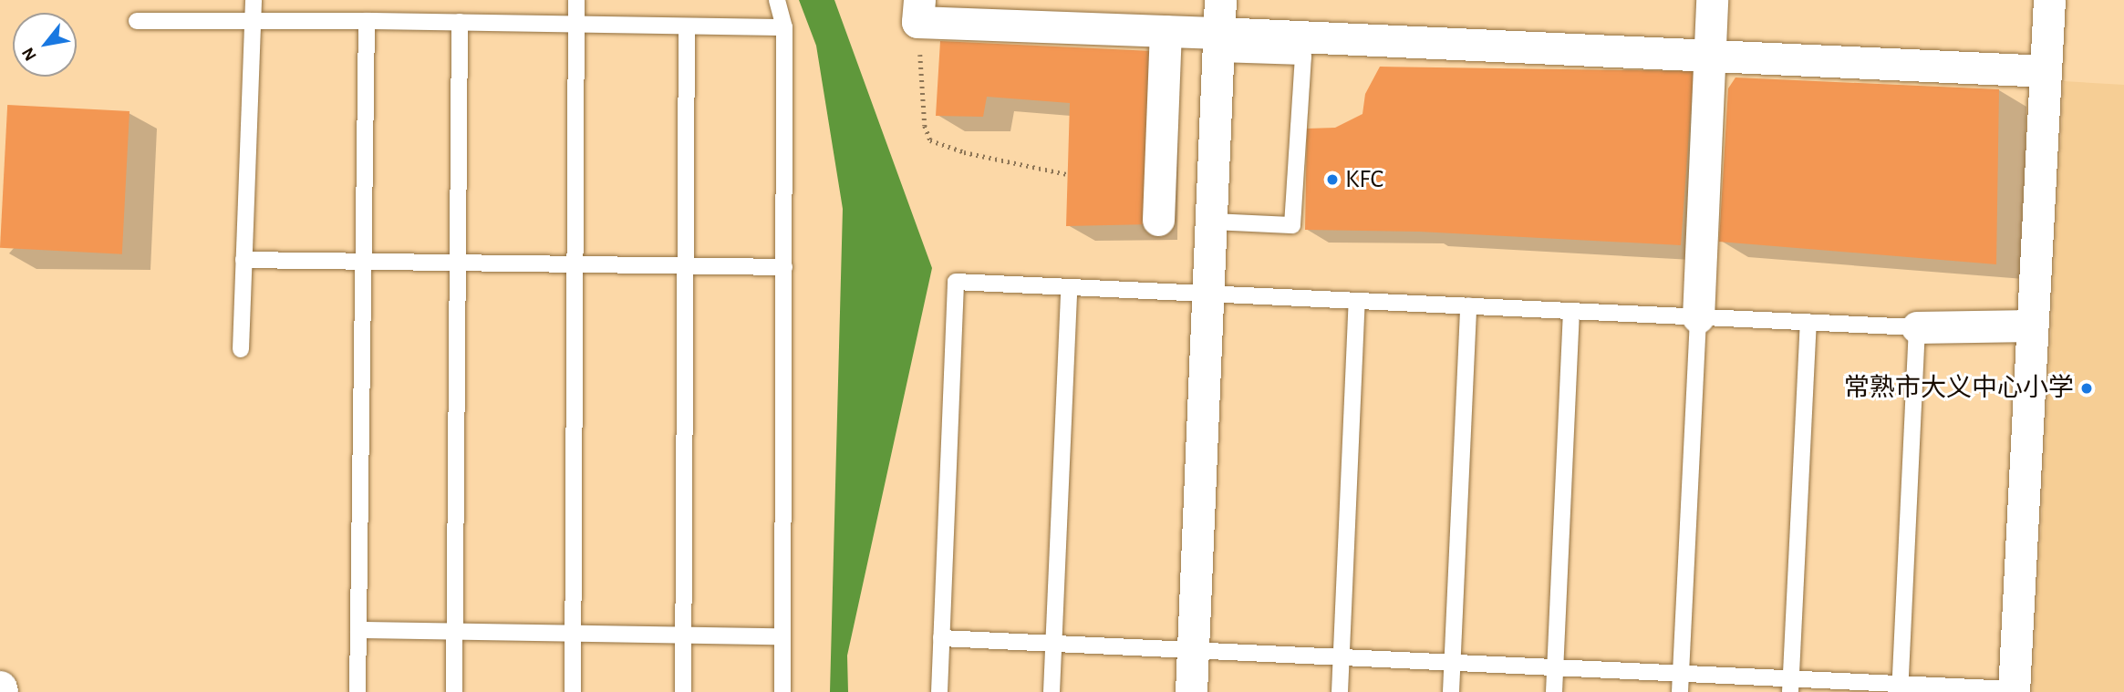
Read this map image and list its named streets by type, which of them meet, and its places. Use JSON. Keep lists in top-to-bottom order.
{
  "places": ["KFC", "常熟市大义中心小学"],
  "north": "bottom left"
}
